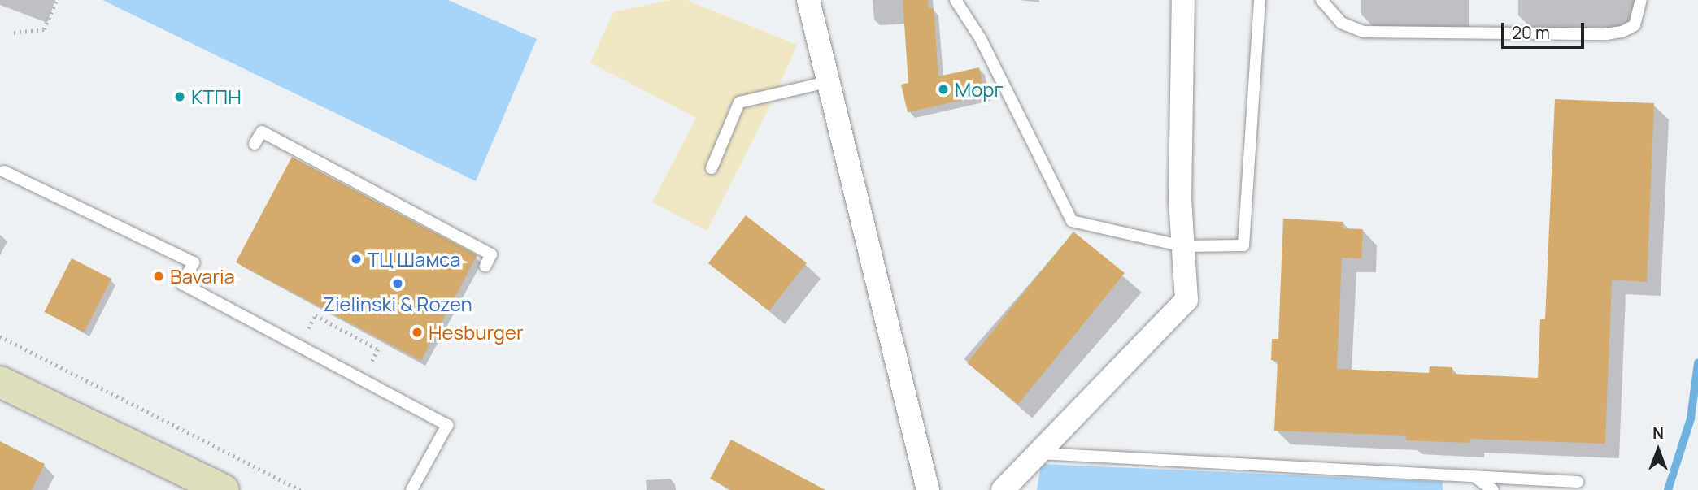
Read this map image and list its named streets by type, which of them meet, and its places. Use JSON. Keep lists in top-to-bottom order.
{
  "places": [
    "Морг",
    "КТПН",
    "ТЦ Шамса",
    "Bavaria",
    "Zielinski & Rozen",
    "Hesburger"
  ],
  "scale_bar": "20 m",
  "north": "top"
}
